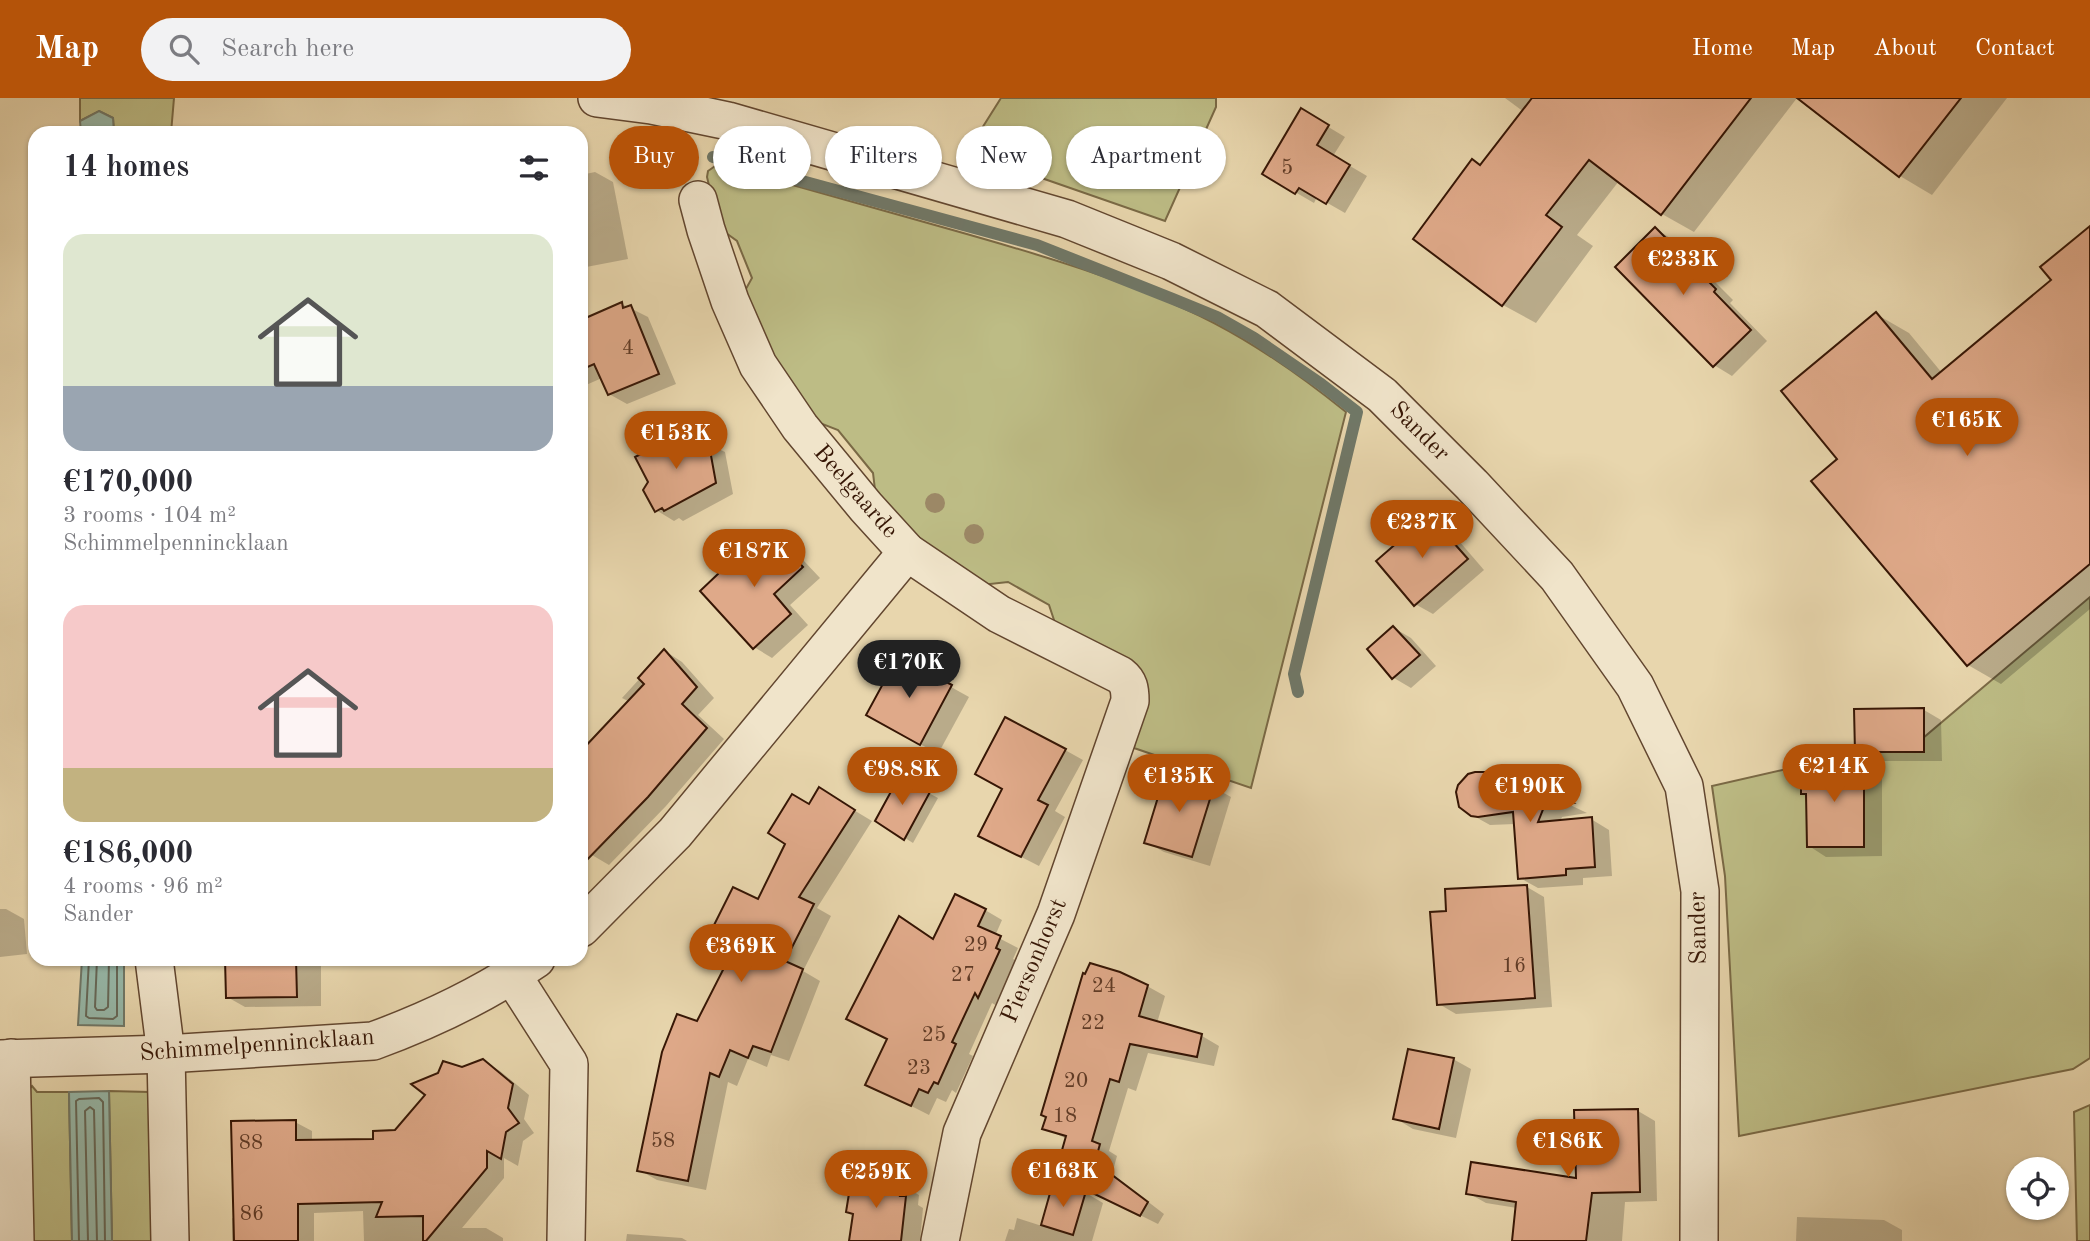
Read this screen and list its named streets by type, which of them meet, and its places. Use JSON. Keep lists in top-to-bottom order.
{
  "streets": {
    "street": [
      "Sander",
      "Beelgaarde",
      "Piersonhorst",
      "Schimmelpennincklaan"
    ]
  },
  "crossings": [
    ["Beelgaarde", "Piersonhorst"]
  ],
  "house_numbers": [
    "5",
    "4",
    "29",
    "16",
    "27",
    "24",
    "22",
    "25",
    "23",
    "20",
    "18",
    "58",
    "88",
    "86"
  ],
  "page": {
    "header": "Map",
    "search": "Search here",
    "nav": [
      "Home",
      "Map",
      "About",
      "Contact"
    ],
    "chip": [
      "Buy",
      "Rent",
      "Filters",
      "New",
      "Apartment"
    ],
    "heading": "14 homes",
    "list": [
      {
        "name": "€170,000",
        "note": "3 rooms · 104 m² · Schimmelpennincklaan"
      },
      {
        "name": "€186,000",
        "note": "4 rooms · 96 m² · Sander"
      }
    ],
    "price": [
      "€233K",
      "€165K",
      "€153K",
      "€237K",
      "€187K",
      "€170K",
      "€214K",
      "€98.8K",
      "€135K",
      "€190K",
      "€369K",
      "€186K",
      "€163K",
      "€259K"
    ]
  }
}
